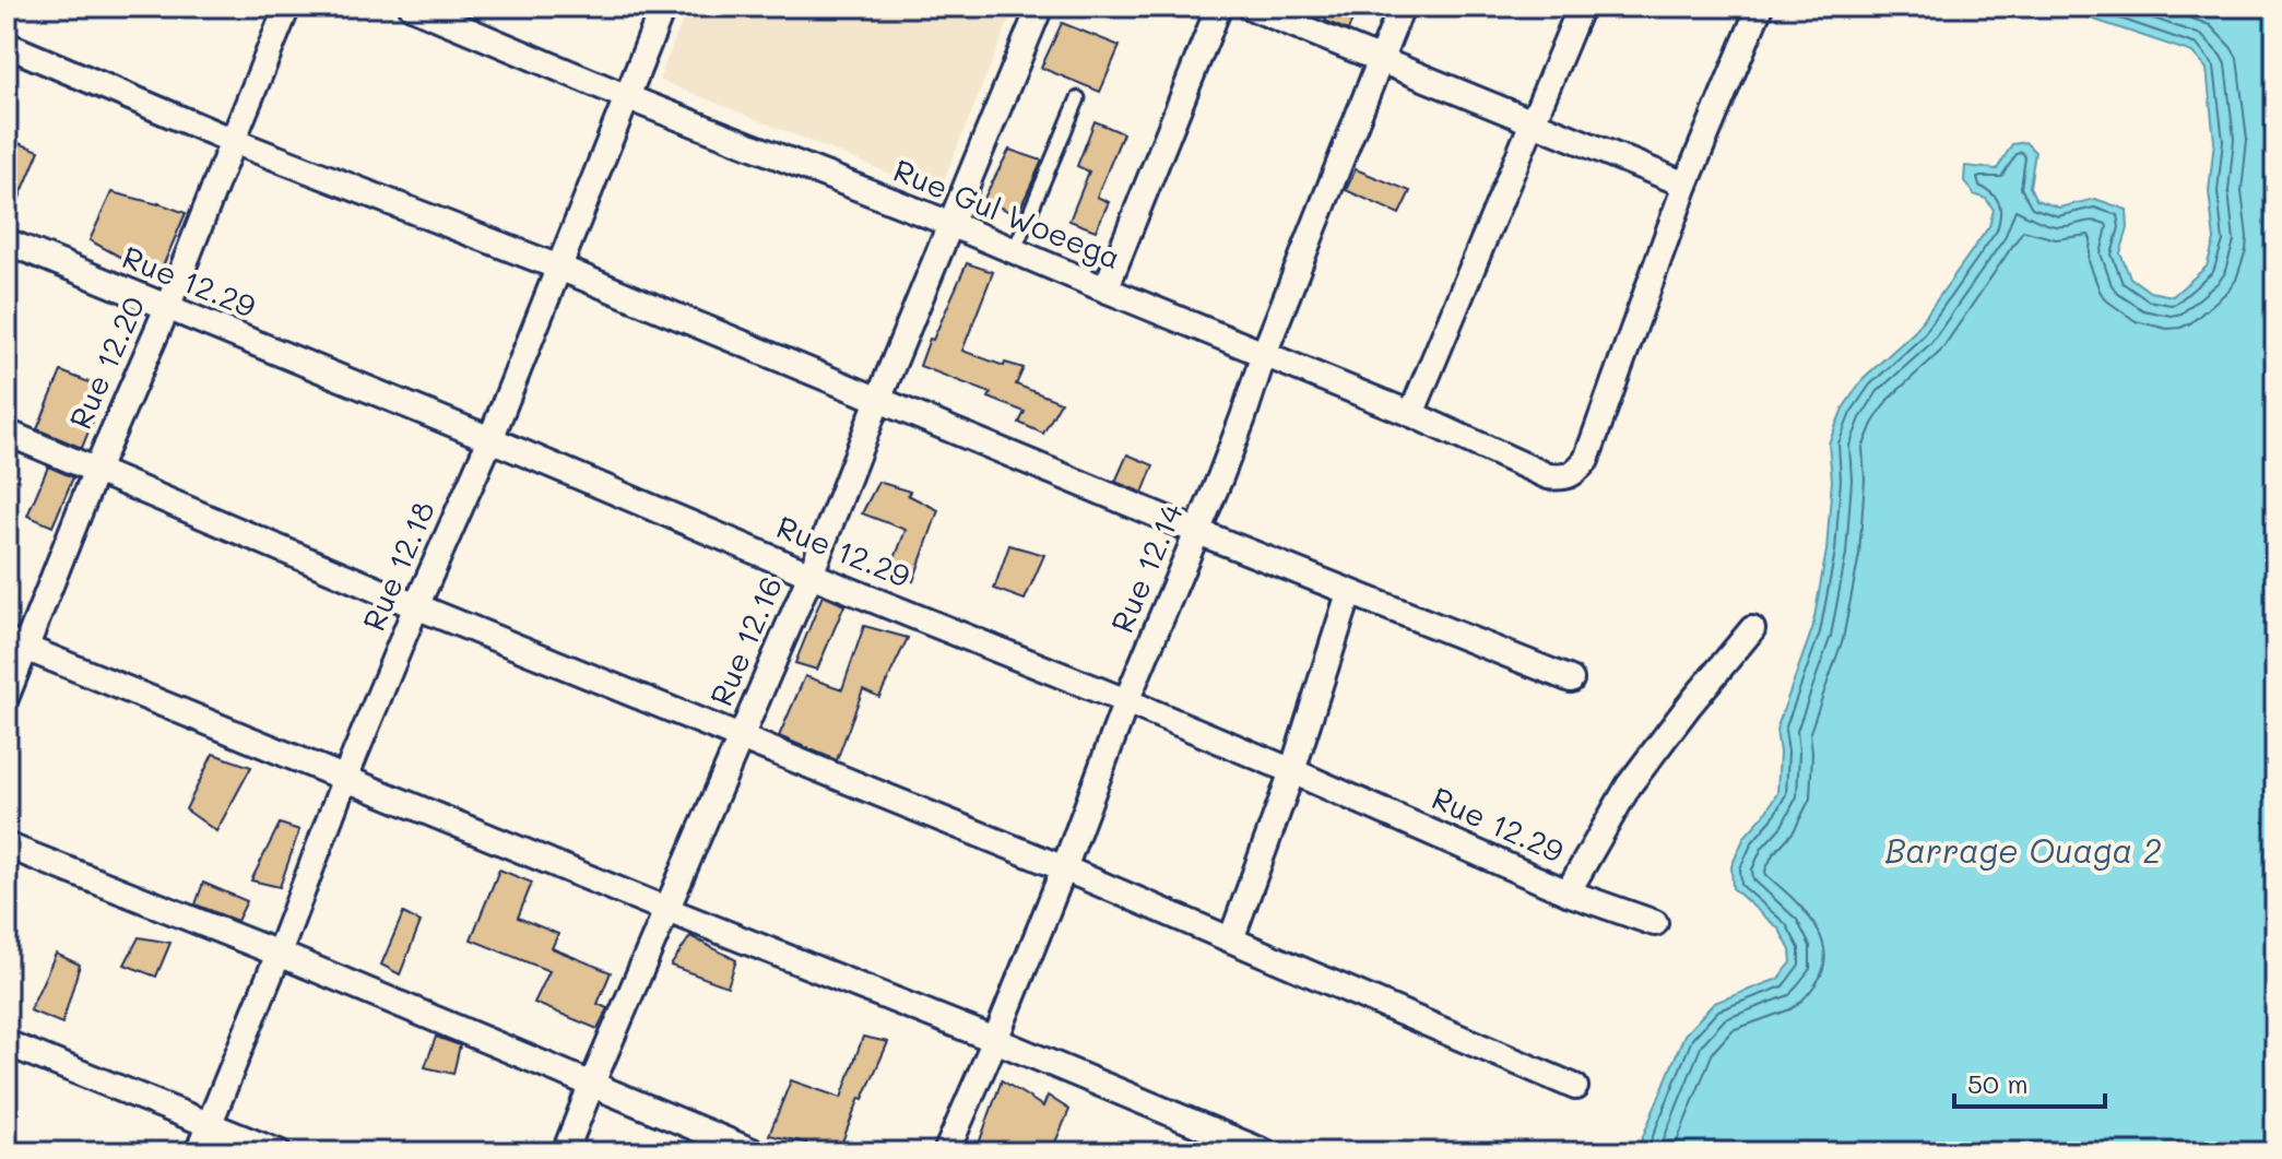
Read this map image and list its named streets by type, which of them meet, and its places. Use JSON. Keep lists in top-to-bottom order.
{
  "streets": {
    "street": [
      "Rue Gul Woeega",
      "Rue 12.29",
      "Rue 12.20",
      "Rue 12.18",
      "Rue 12.14",
      "Rue 12.16"
    ]
  },
  "crossings": [
    ["Rue Gul Woeega", "Rue 12.18"],
    ["Rue Gul Woeega", "Rue 12.14"],
    ["Rue Gul Woeega", "Rue 12.16"],
    ["Rue 12.29", "Rue 12.20"],
    ["Rue 12.29", "Rue 12.18"],
    ["Rue 12.29", "Rue 12.14"],
    ["Rue 12.29", "Rue 12.16"]
  ],
  "water": ["Barrage Ouaga 2"],
  "scale_bar": "50 m"
}
